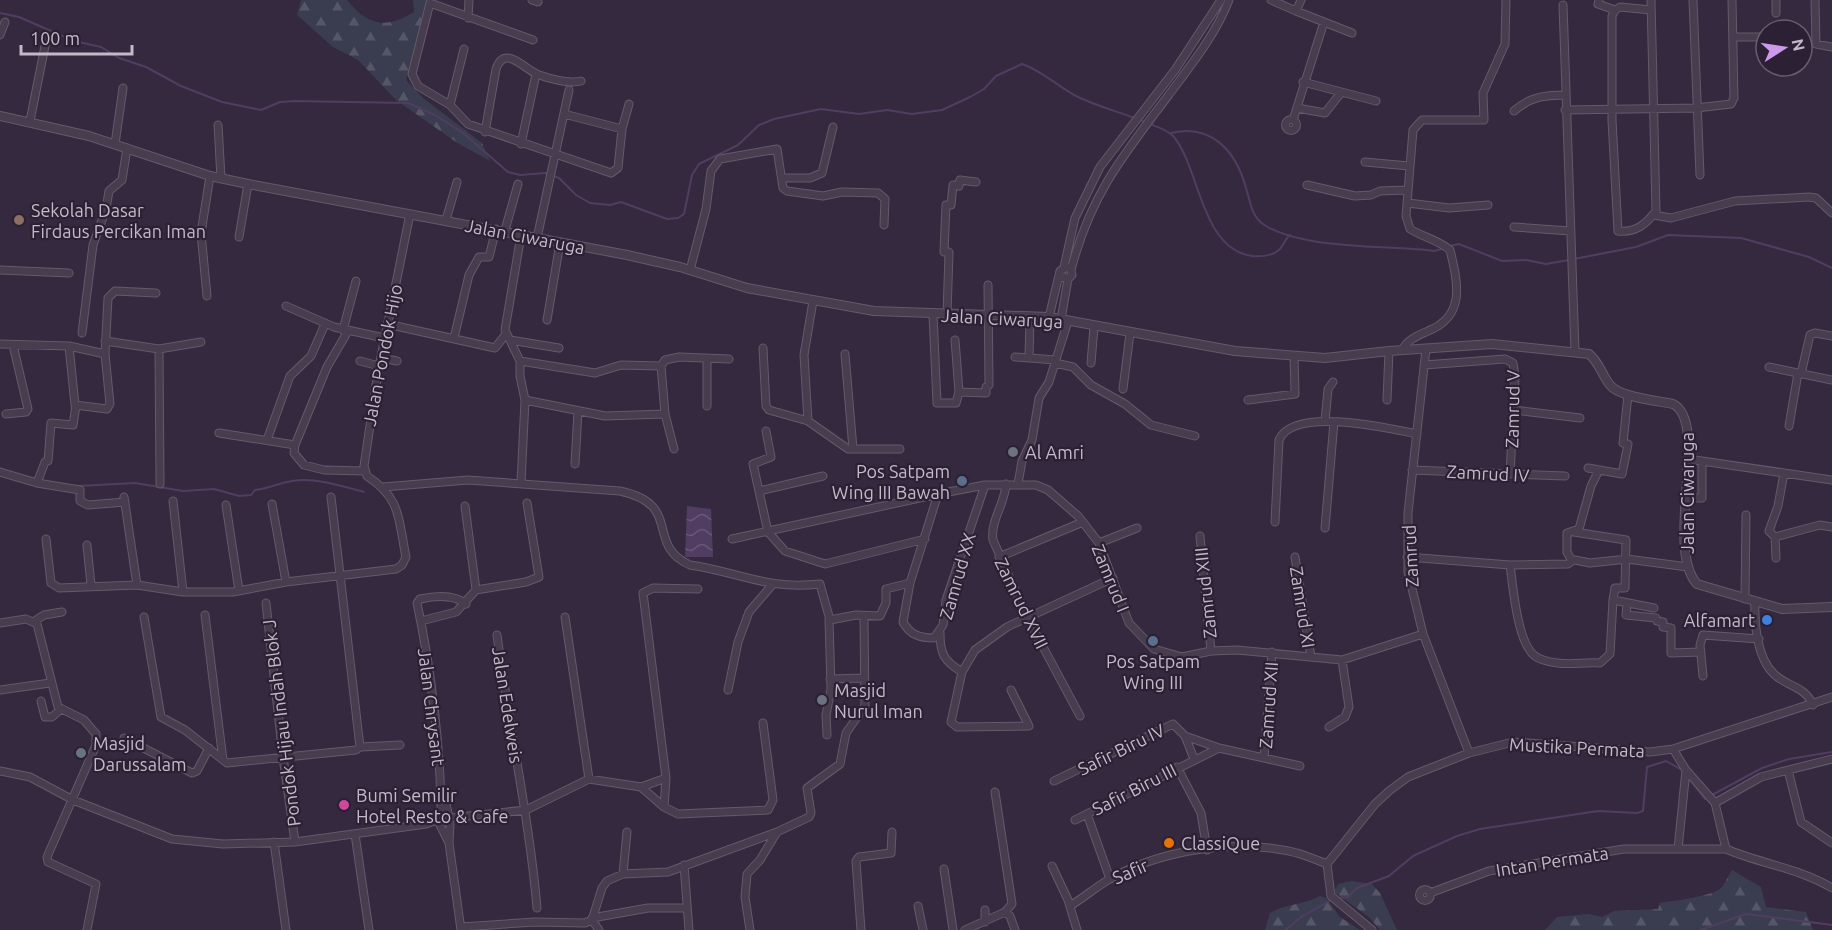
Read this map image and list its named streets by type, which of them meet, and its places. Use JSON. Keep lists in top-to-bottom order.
{
  "streets": {
    "street": [
      "Jalan Ciwaruga",
      "Jalan Pondok Hijo",
      "Zamrud V",
      "Zamrud IV",
      "Zamrud",
      "Zamrud XX",
      "Zamrud I",
      "Zamrud XIII",
      "Zamrud XVII",
      "Zamrud XI",
      "Jalan Edelweis",
      "Zamrud XII",
      "Jalan Chrysant",
      "Pondok Hijau Indah Blok J",
      "Mustika Permata",
      "Safir Biru IV",
      "Safir Biru III",
      "Intan Permata",
      "Safir"
    ]
  },
  "crossings": [
    ["Jalan Ciwaruga", "Jalan Pondok Hijo"],
    ["Jalan Ciwaruga", "Zamrud"],
    ["Zamrud V", "Zamrud IV"],
    ["Zamrud V", "Zamrud"],
    ["Zamrud IV", "Zamrud"],
    ["Zamrud", "Zamrud I"],
    ["Zamrud", "Mustika Permata"],
    ["Zamrud XX", "Zamrud I"],
    ["Zamrud I", "Zamrud XIII"],
    ["Zamrud I", "Zamrud XVII"],
    ["Zamrud I", "Zamrud XI"],
    ["Zamrud I", "Zamrud XII"],
    ["Zamrud XII", "Safir Biru IV"],
    ["Mustika Permata", "Safir"],
    ["Safir Biru IV", "Safir Biru III"]
  ],
  "places": [
    "Sekolah Dasar Firdaus Percikan Iman",
    "Al Amri",
    "Pos Satpam Wing III Bawah",
    "Alfamart",
    "Pos Satpam Wing III",
    "Masjid Nurul Iman",
    "Masjid Darussalam",
    "Bumi Semilir Hotel Resto & Cafe",
    "ClassiQue"
  ],
  "scale_bar": "100 m",
  "north": "right"
}
